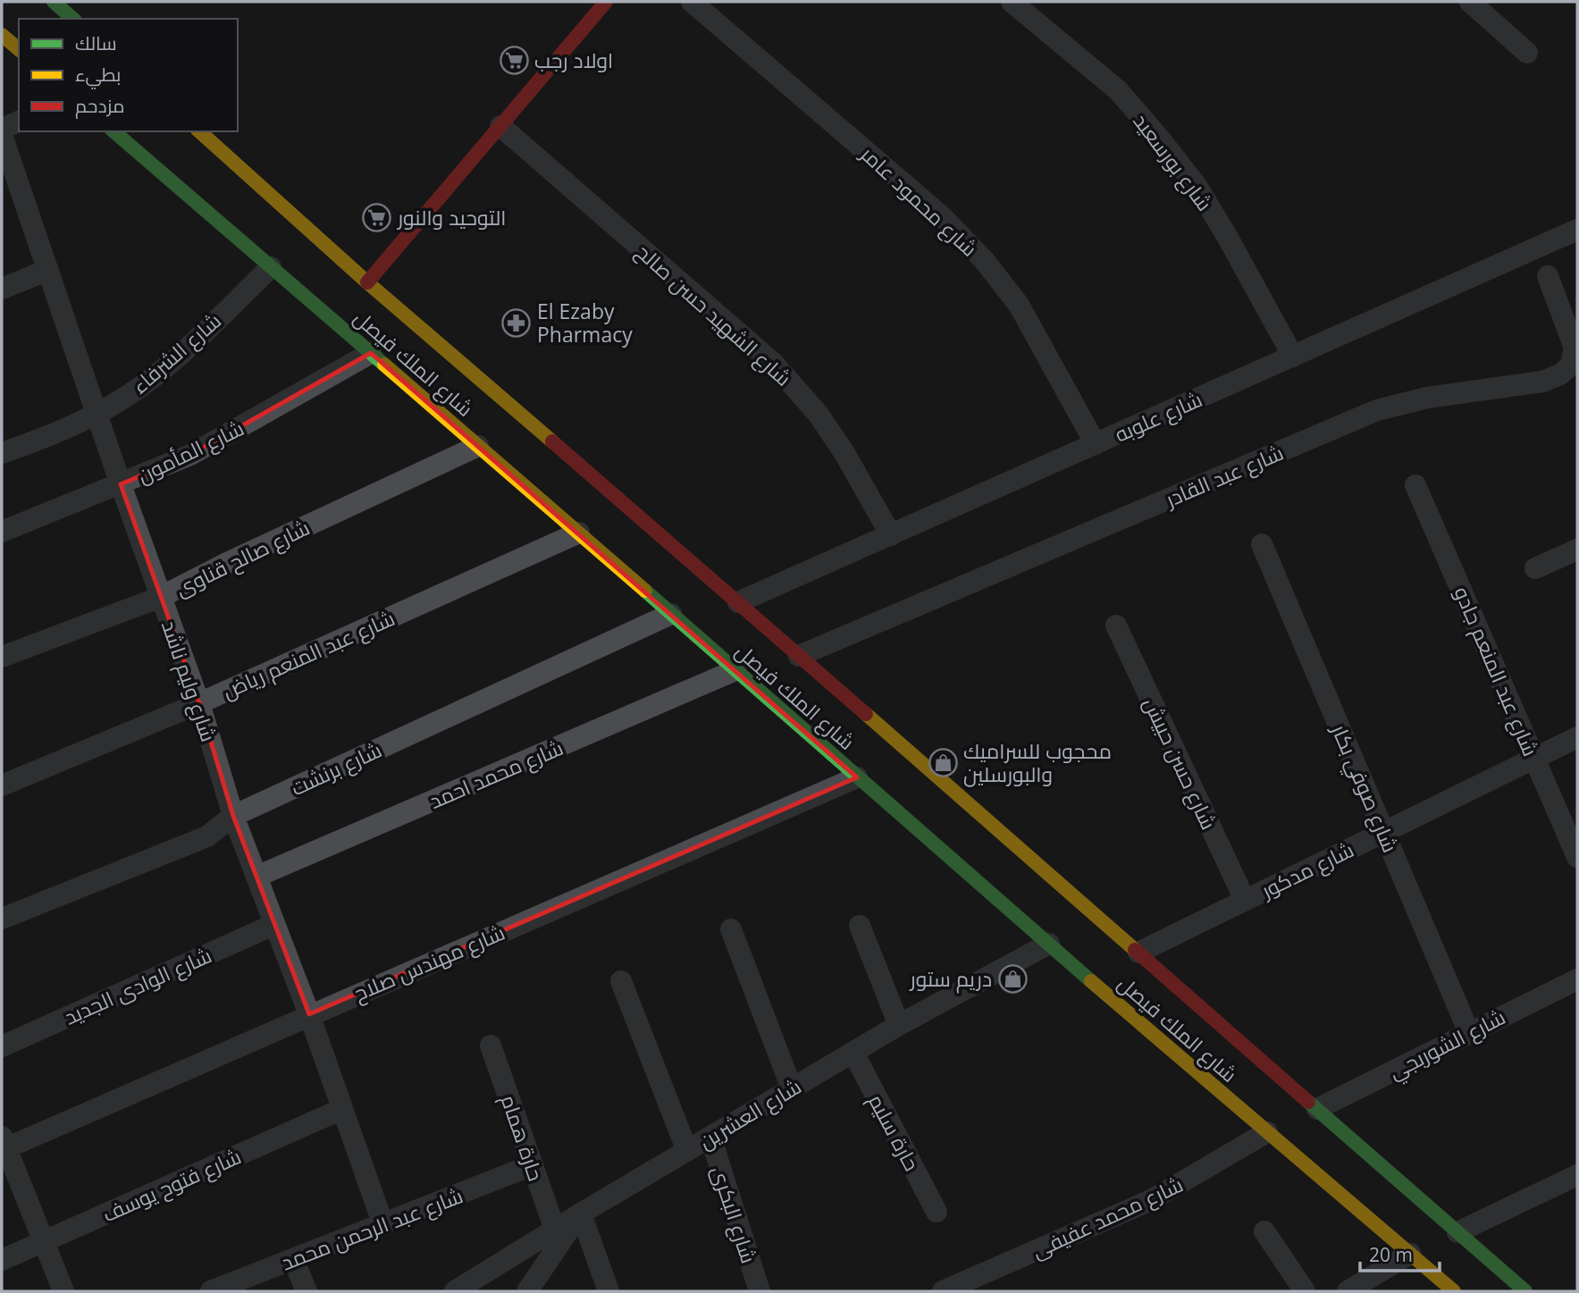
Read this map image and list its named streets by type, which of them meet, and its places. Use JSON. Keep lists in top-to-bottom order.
{
  "streets": {
    "main road": ["شارع الملك فيصل"],
    "street": [
      "شارع بورسعيد",
      "شارع محمود عامر",
      "شارع الشهيد حسن صالح",
      "شارع الشرفاء",
      "شارع علوبه",
      "شارع المأمون",
      "شارع عبد القادر",
      "شارع صالح قناوى",
      "شارع عبد المنعم رياض",
      "شارع عبد المنعم جادو",
      "شارع وليم ناشد",
      "شارع حسن حبيش",
      "شارع برنشت",
      "شارع محمد احمد",
      "شارع صوفي بكار",
      "شارع مدكور",
      "شارع مهندس صلاح",
      "شارع الوادى الجديد",
      "شارع الشوربجي",
      "شارع العشرين",
      "حارة سليم",
      "حارة همام",
      "شارع فتوح يوسف",
      "شارع البكرى",
      "شارع محمد عفيفى",
      "شارع عبد الرحمن محمد"
    ]
  },
  "crossings": [
    ["شارع بورسعيد", "شارع علوبه"],
    ["شارع محمود عامر", "شارع علوبه"],
    ["شارع الشهيد حسن صالح", "شارع علوبه"],
    ["شارع الشرفاء", "شارع الملك فيصل"],
    ["شارع الشرفاء", "شارع وليم ناشد"],
    ["شارع الملك فيصل", "شارع علوبه"],
    ["شارع الملك فيصل", "شارع المأمون"],
    ["شارع الملك فيصل", "شارع عبد القادر"],
    ["شارع الملك فيصل", "شارع صالح قناوى"],
    ["شارع الملك فيصل", "شارع عبد المنعم رياض"],
    ["شارع الملك فيصل", "شارع برنشت"],
    ["شارع الملك فيصل", "شارع محمد احمد"],
    ["شارع الملك فيصل", "شارع مدكور"],
    ["شارع الملك فيصل", "شارع مهندس صلاح"],
    ["شارع الملك فيصل", "شارع الشوربجي"],
    ["شارع الملك فيصل", "شارع العشرين"],
    ["شارع الملك فيصل", "شارع محمد عفيفى"],
    ["شارع المأمون", "شارع وليم ناشد"],
    ["شارع صالح قناوى", "شارع وليم ناشد"],
    ["شارع عبد المنعم رياض", "شارع وليم ناشد"],
    ["شارع عبد المنعم جادو", "شارع مدكور"],
    ["شارع وليم ناشد", "شارع برنشت"],
    ["شارع وليم ناشد", "شارع محمد احمد"],
    ["شارع وليم ناشد", "شارع مهندس صلاح"],
    ["شارع وليم ناشد", "شارع الوادى الجديد"],
    ["شارع وليم ناشد", "شارع فتوح يوسف"],
    ["شارع وليم ناشد", "شارع عبد الرحمن محمد"],
    ["شارع حسن حبيش", "شارع مدكور"],
    ["شارع صوفي بكار", "شارع مدكور"],
    ["شارع صوفي بكار", "شارع الشوربجي"],
    ["شارع العشرين", "حارة سليم"],
    ["شارع العشرين", "حارة همام"],
    ["شارع العشرين", "شارع البكرى"],
    ["حارة همام", "شارع عبد الرحمن محمد"]
  ],
  "places": {
    "supermarket": ["اولاد رجب", "التوحيد والنور"],
    "pharmacy": ["El Ezaby Pharmacy"],
    "shop": ["محجوب للسراميك والبورسلين", "دريم ستور"]
  },
  "legend": ["سالك", "بطيء", "مزدحم"],
  "scale_bar": "20 m"
}
